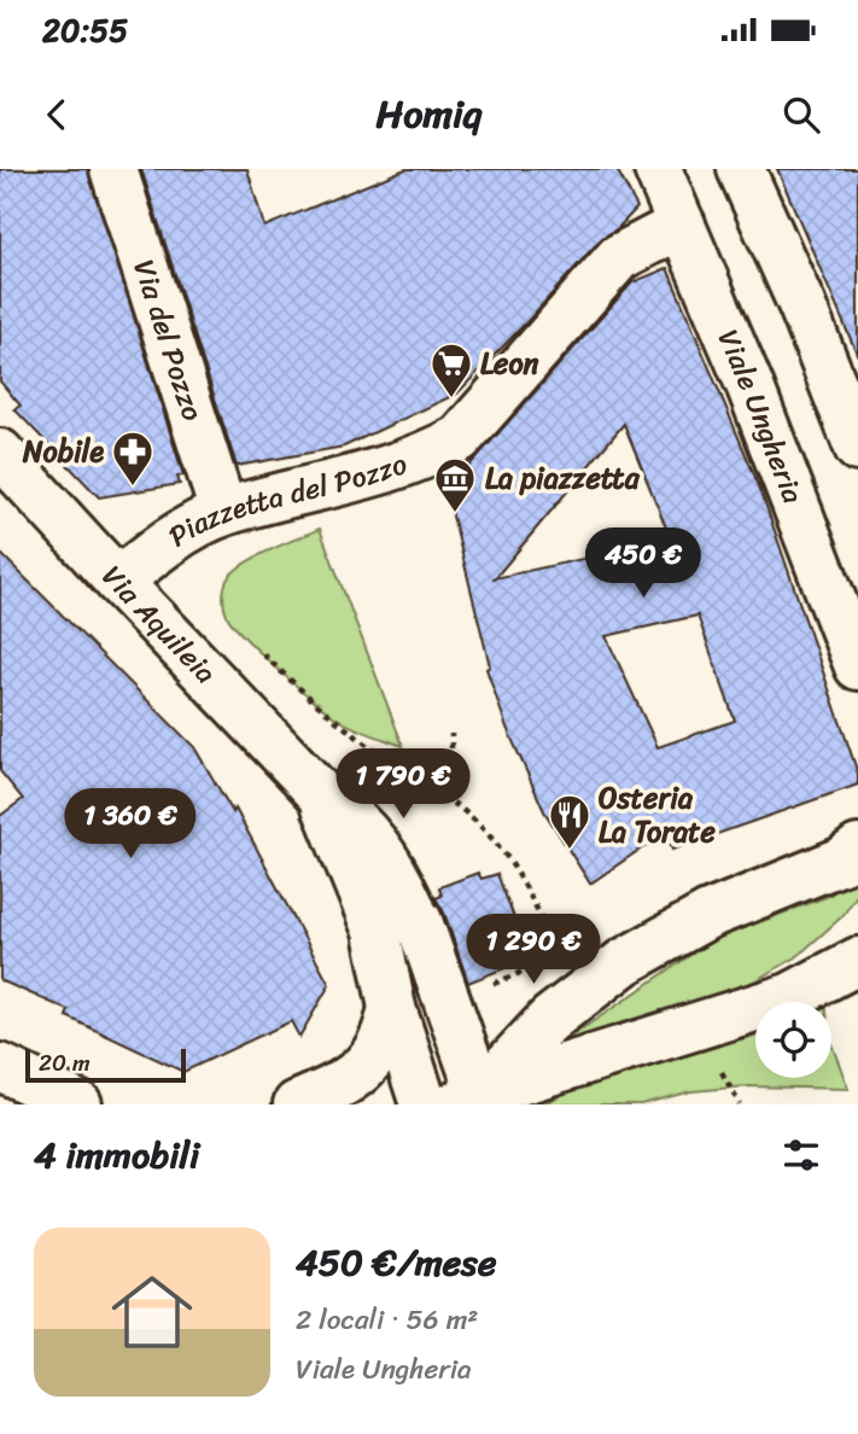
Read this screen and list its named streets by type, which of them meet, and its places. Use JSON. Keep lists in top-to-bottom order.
{
  "streets": {
    "street": [
      "Via del Pozzo",
      "Viale Ungheria",
      "Piazzetta del Pozzo",
      "Via Aquileia"
    ]
  },
  "crossings": [
    ["Via del Pozzo", "Piazzetta del Pozzo"],
    ["Viale Ungheria", "Piazzetta del Pozzo"],
    ["Piazzetta del Pozzo", "Via Aquileia"]
  ],
  "places": {
    "supermarket": ["Leon"],
    "pharmacy": ["Nobile"],
    "museum": ["La piazzetta"],
    "restaurant": ["Osteria La Torate"]
  },
  "scale_bar": "20 m",
  "page": {
    "status": "20:55",
    "header": "Homiq",
    "price": [
      "450 €",
      "1 790 €",
      "1 360 €",
      "1 290 €"
    ],
    "scale": "20 m",
    "heading": "4 immobili",
    "list": [
      {
        "name": "450 €/mese",
        "note": "2 locali · 56 m² · Viale Ungheria"
      }
    ]
  }
}
